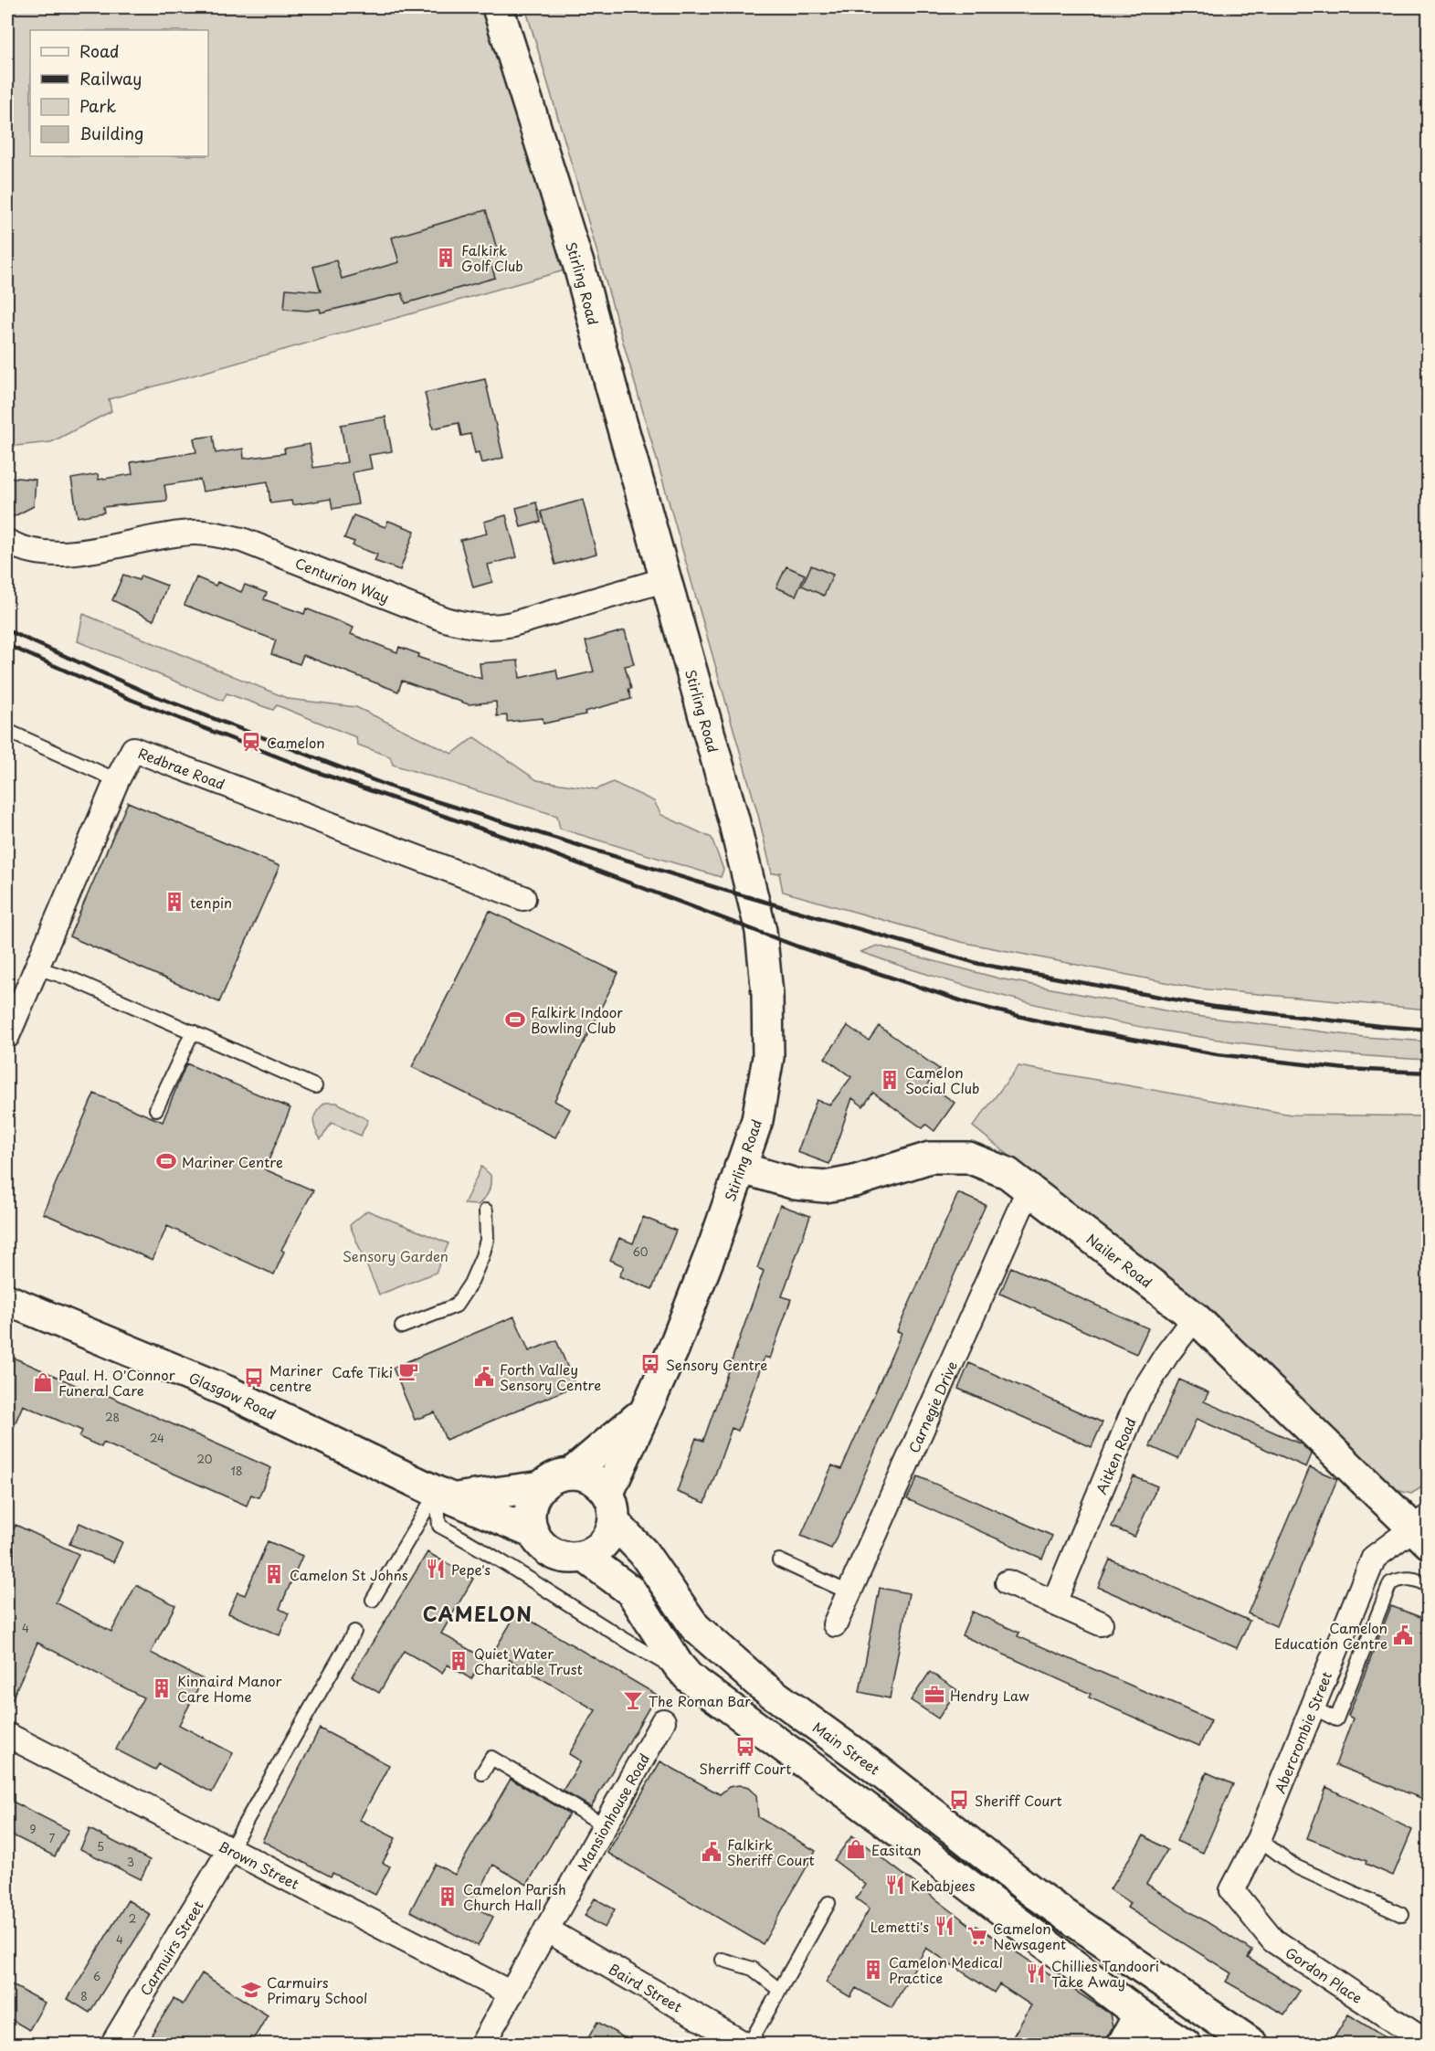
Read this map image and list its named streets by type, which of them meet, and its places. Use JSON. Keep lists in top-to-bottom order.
{
  "streets": {
    "main road": [
      "Stirling Road",
      "Nailer Road",
      "Glasgow Road",
      "Main Street"
    ],
    "street": [
      "Centurion Way",
      "Redbrae Road",
      "Carnegie Drive",
      "Aitken Road",
      "Abercrombie Street",
      "Mansionhouse Road",
      "Brown Street",
      "Carmuirs Street",
      "Gordon Place",
      "Baird Street"
    ]
  },
  "crossings": [
    ["Stirling Road", "Centurion Way"],
    ["Stirling Road", "Nailer Road"],
    ["Stirling Road", "Glasgow Road"],
    ["Stirling Road", "Main Street"],
    ["Nailer Road", "Carnegie Drive"],
    ["Nailer Road", "Aitken Road"],
    ["Nailer Road", "Abercrombie Street"],
    ["Glasgow Road", "Main Street"],
    ["Abercrombie Street", "Gordon Place"],
    ["Mansionhouse Road", "Brown Street"],
    ["Mansionhouse Road", "Baird Street"],
    ["Brown Street", "Carmuirs Street"]
  ],
  "districts": ["CAMELON"],
  "parks": ["Sensory Garden"],
  "places": {
    "building": [
      "Falkirk Golf Club",
      "tenpin",
      "Camelon Social Club",
      "Camelon St Johns",
      "Quiet Water Charitable Trust",
      "Kinnaird Manor Care Home",
      "Camelon Parish Church Hall",
      "Camelon Medical Practice"
    ],
    "station": ["Camelon"],
    "sports": ["Falkirk Indoor Bowling Club", "Mariner Centre"],
    "bus stop": [
      "Sensory Centre",
      "Mariner centre",
      "Sherriff Court",
      "Sheriff Court"
    ],
    "cafe": ["Cafe Tiki"],
    "public building": ["Forth Valley Sensory Centre", "Camelon Education Centre", "Falkirk Sheriff Court"],
    "shop": ["Paul. H. O'Connor Funeral Care", "Easitan"],
    "restaurant": [
      "Pepe's",
      "Kebabjees",
      "Lemetti's",
      "Chillies Tandoori Take Away"
    ],
    "office": ["Hendry Law"],
    "bar": ["The Roman Bar"],
    "supermarket": ["Camelon Newsagent"],
    "school or university": ["Carmuirs Primary School"]
  },
  "house_numbers": [
    "60",
    "28",
    "24",
    "20",
    "18",
    "4",
    "9",
    "7",
    "5",
    "3",
    "2",
    "4",
    "6",
    "8"
  ],
  "legend": [
    "Road",
    "Railway",
    "Park",
    "Building"
  ]
}
